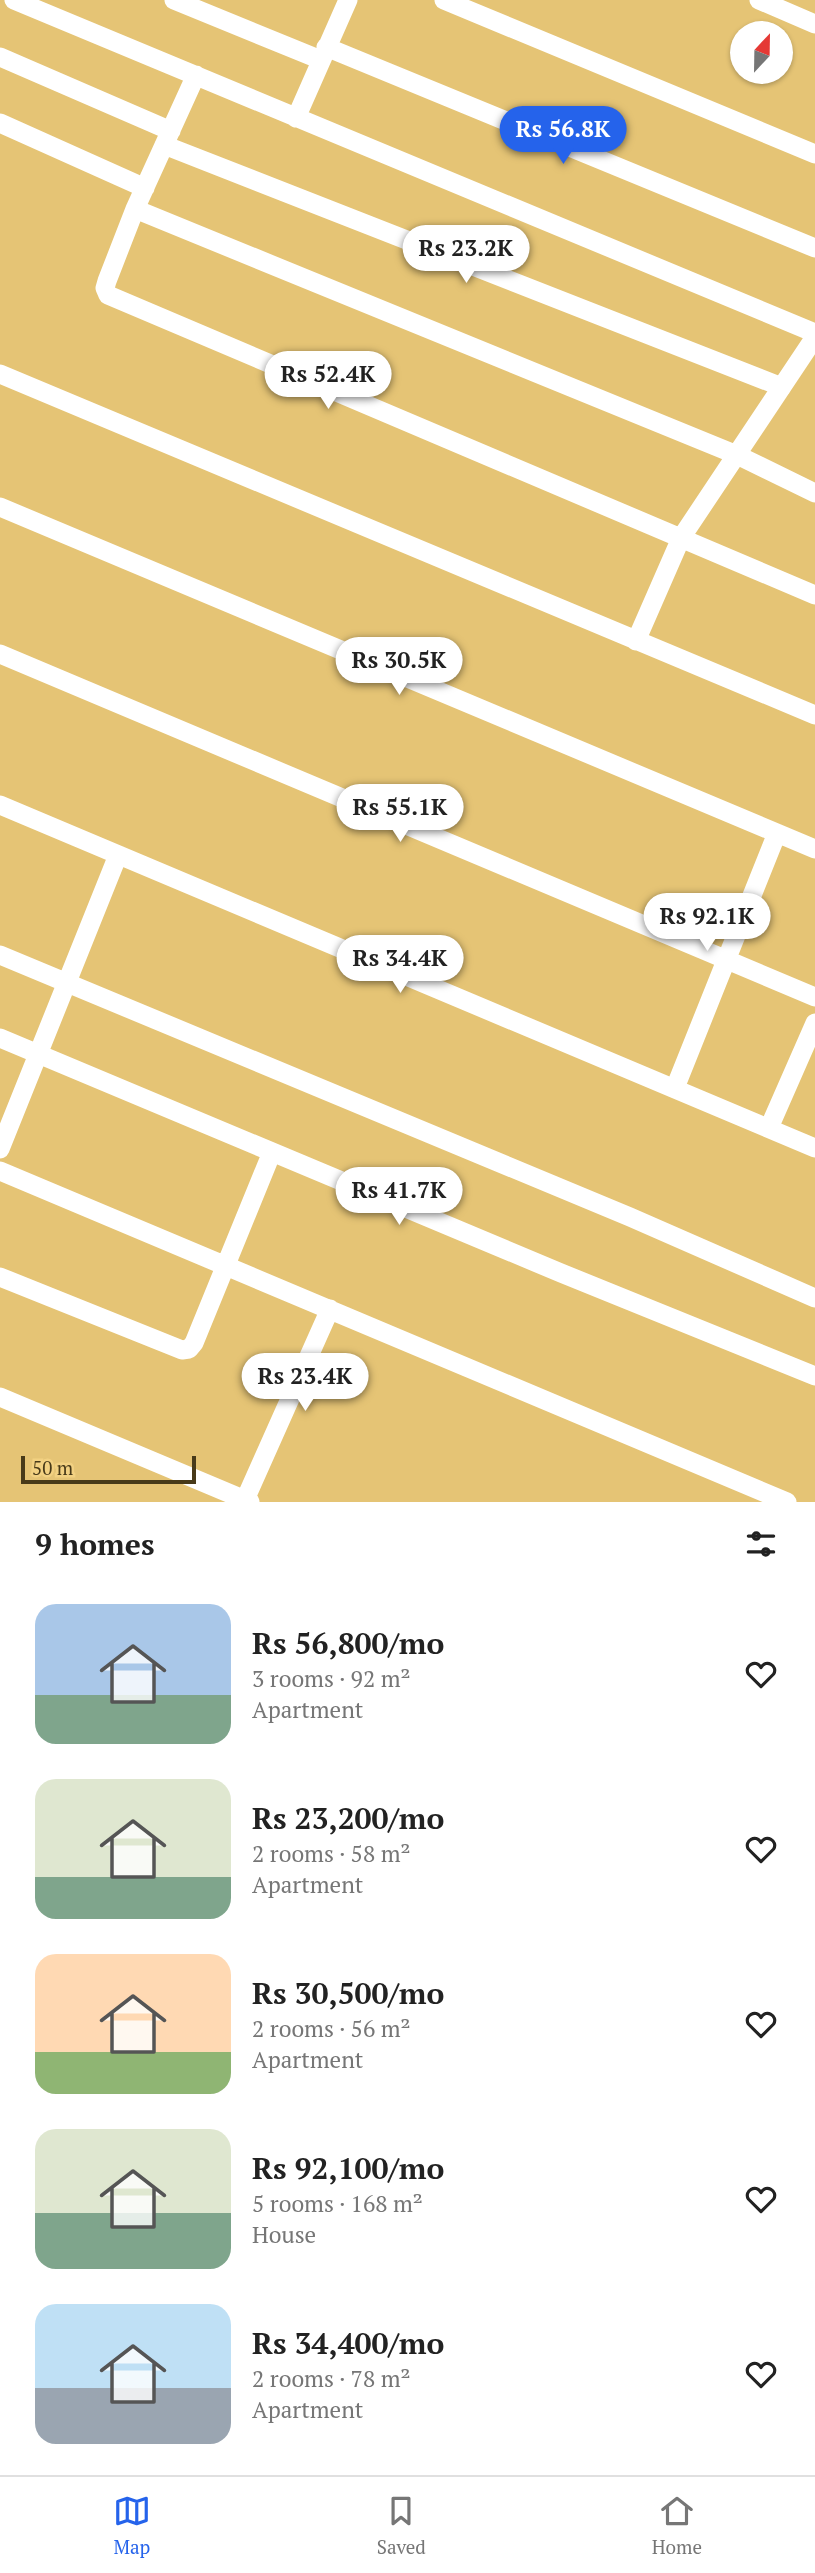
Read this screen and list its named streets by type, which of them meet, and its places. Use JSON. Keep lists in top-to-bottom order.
{
  "scale_bar": "50 m",
  "north": "top",
  "page": {
    "price": [
      "Rs 56.8K",
      "Rs 23.2K",
      "Rs 52.4K",
      "Rs 30.5K",
      "Rs 55.1K",
      "Rs 92.1K",
      "Rs 34.4K",
      "Rs 41.7K",
      "Rs 23.4K"
    ],
    "scale": "50 m",
    "heading": "9 homes",
    "list": [
      {
        "name": "Rs 56,800/mo",
        "note": "3 rooms · 92 m² · Apartment"
      },
      {
        "name": "Rs 23,200/mo",
        "note": "2 rooms · 58 m² · Apartment"
      },
      {
        "name": "Rs 30,500/mo",
        "note": "2 rooms · 56 m² · Apartment"
      },
      {
        "name": "Rs 92,100/mo",
        "note": "5 rooms · 168 m² · House"
      },
      {
        "name": "Rs 34,400/mo",
        "note": "2 rooms · 78 m² · Apartment"
      }
    ],
    "tabs": ["Map", "Saved", "Home"]
  }
}
